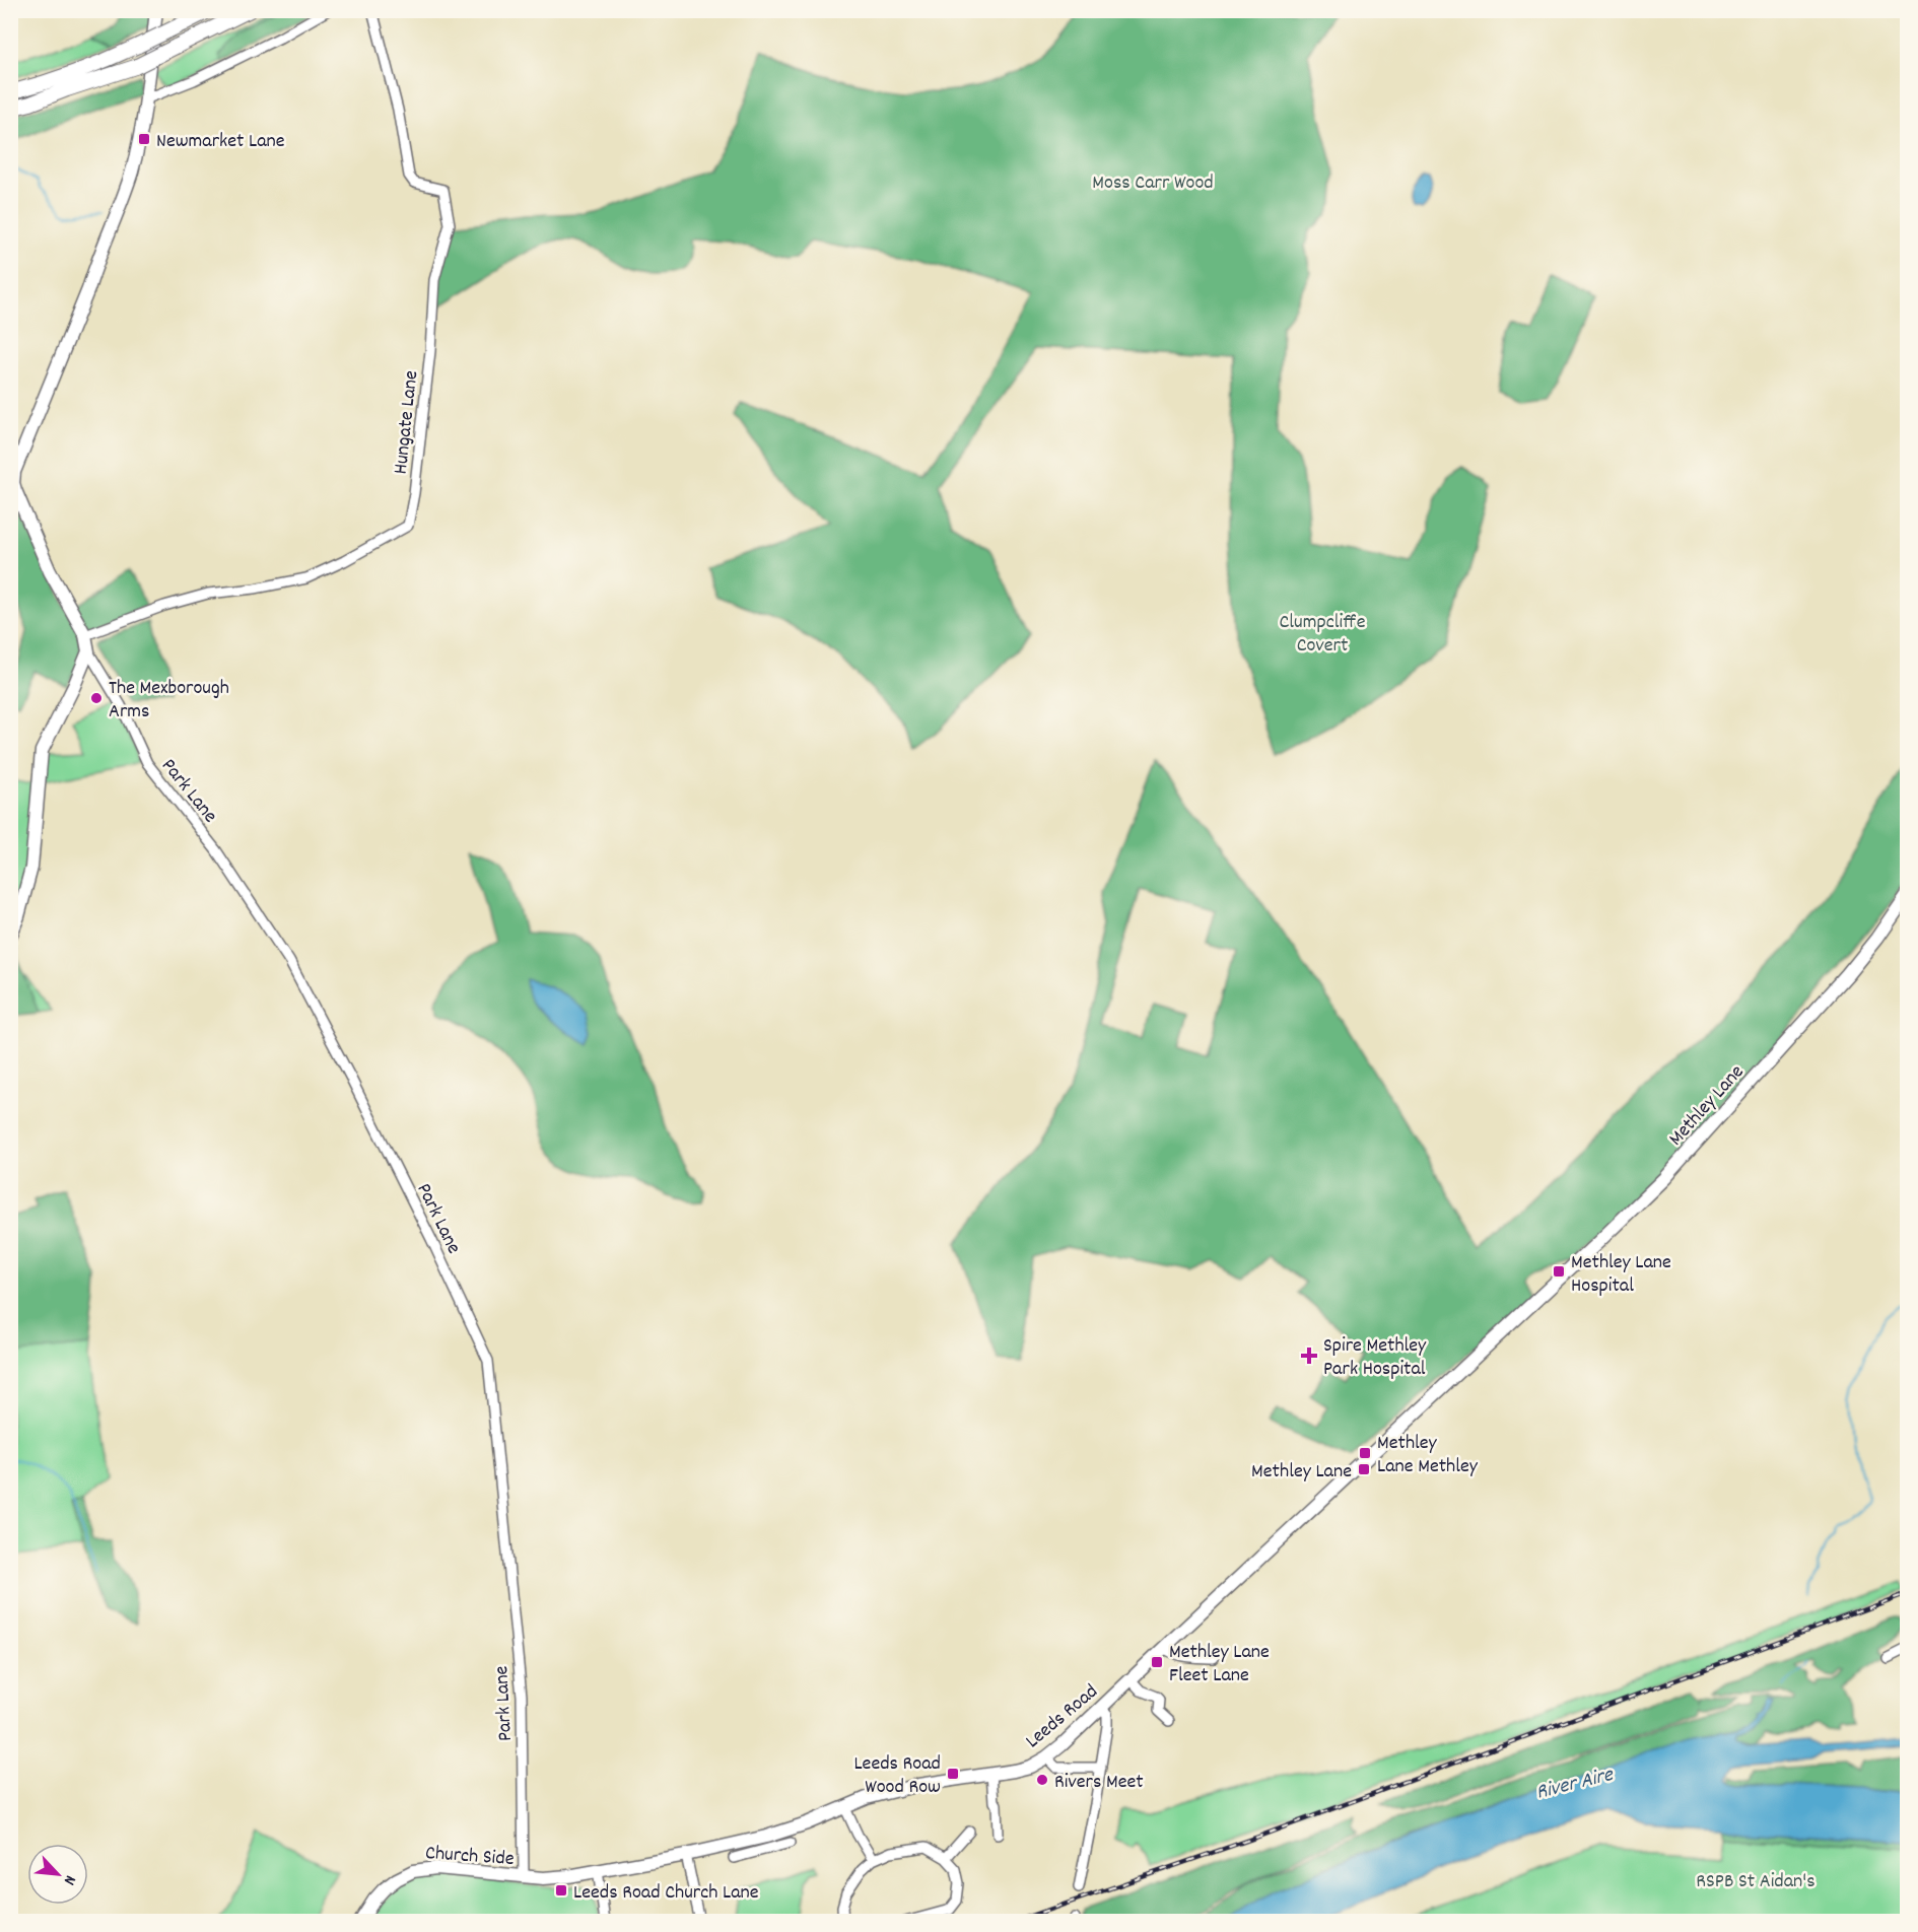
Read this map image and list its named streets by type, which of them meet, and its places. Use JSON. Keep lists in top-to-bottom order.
{
  "streets": {
    "main road": ["Methley Lane", "Leeds Road", "Church Side"],
    "street": ["Hungate Lane", "Park Lane"]
  },
  "crossings": [
    ["Park Lane", "Church Side"],
    ["Methley Lane", "Leeds Road"],
    ["Leeds Road", "Church Side"]
  ],
  "water": ["River Aire"],
  "parks": ["Moss Carr Wood", "Clumpcliffe Covert", "RSPB St Aidan's"],
  "places": {
    "transit": [
      "Newmarket Lane",
      "Methley Lane Hospital",
      "Methley Lane Methley",
      "Methley Lane",
      "Methley Lane Fleet Lane",
      "Leeds Road Wood Row",
      "Leeds Road Church Lane"
    ],
    "other": ["The Mexborough Arms", "Rivers Meet"],
    "health": ["Spire Methley Park Hospital"]
  },
  "north": "bottom right"
}
